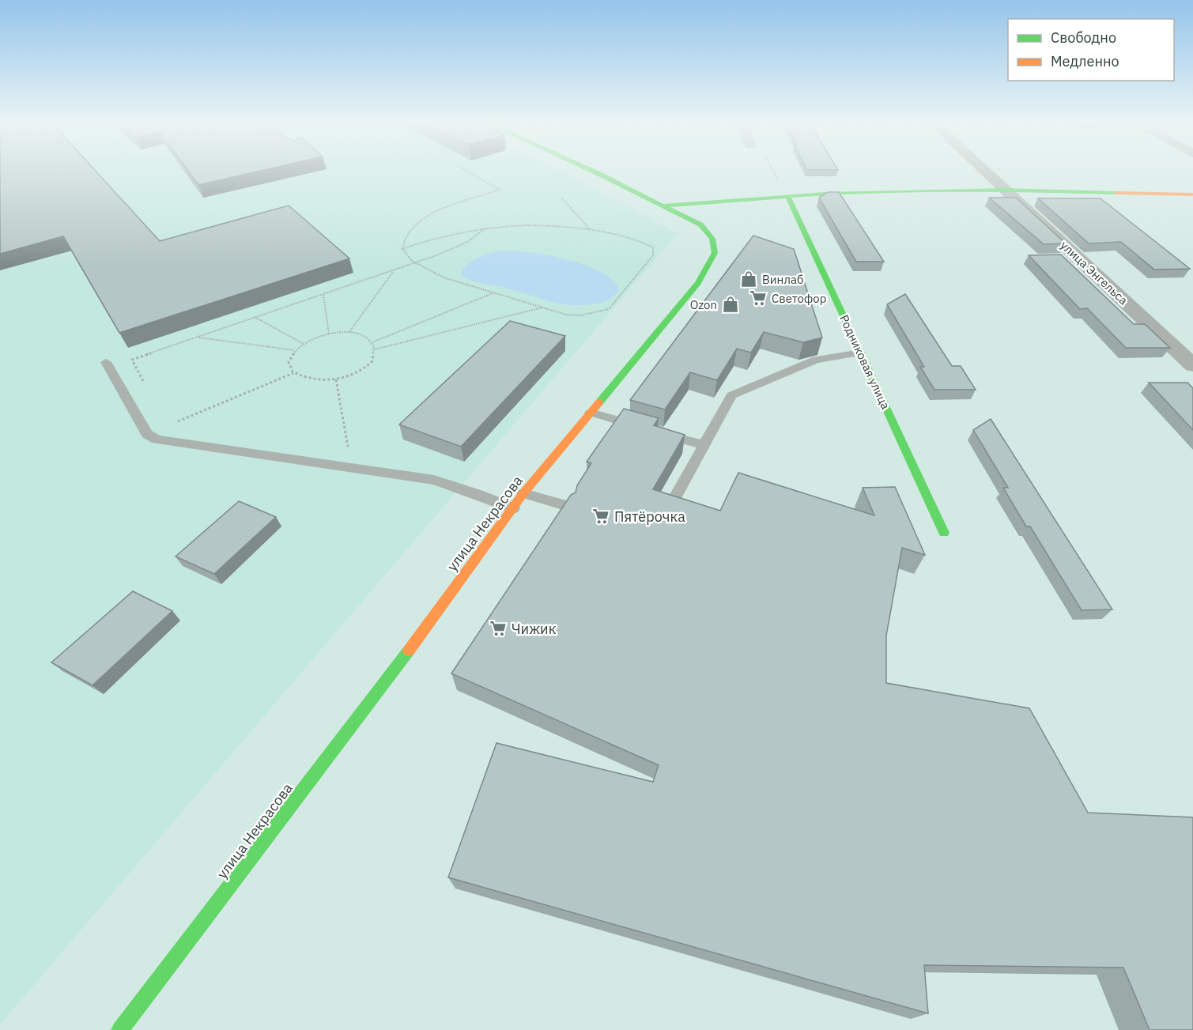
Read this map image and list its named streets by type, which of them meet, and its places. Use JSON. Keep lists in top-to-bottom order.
{
  "streets": {
    "street": ["улица Энгельса", "Родниковая улица", "улица Некрасова"]
  },
  "places": {
    "shop": ["Винлаб", "Ozon"],
    "supermarket": ["Светофор", "Пятёрочка", "Чижик"]
  },
  "legend": ["Свободно", "Медленно"]
}
